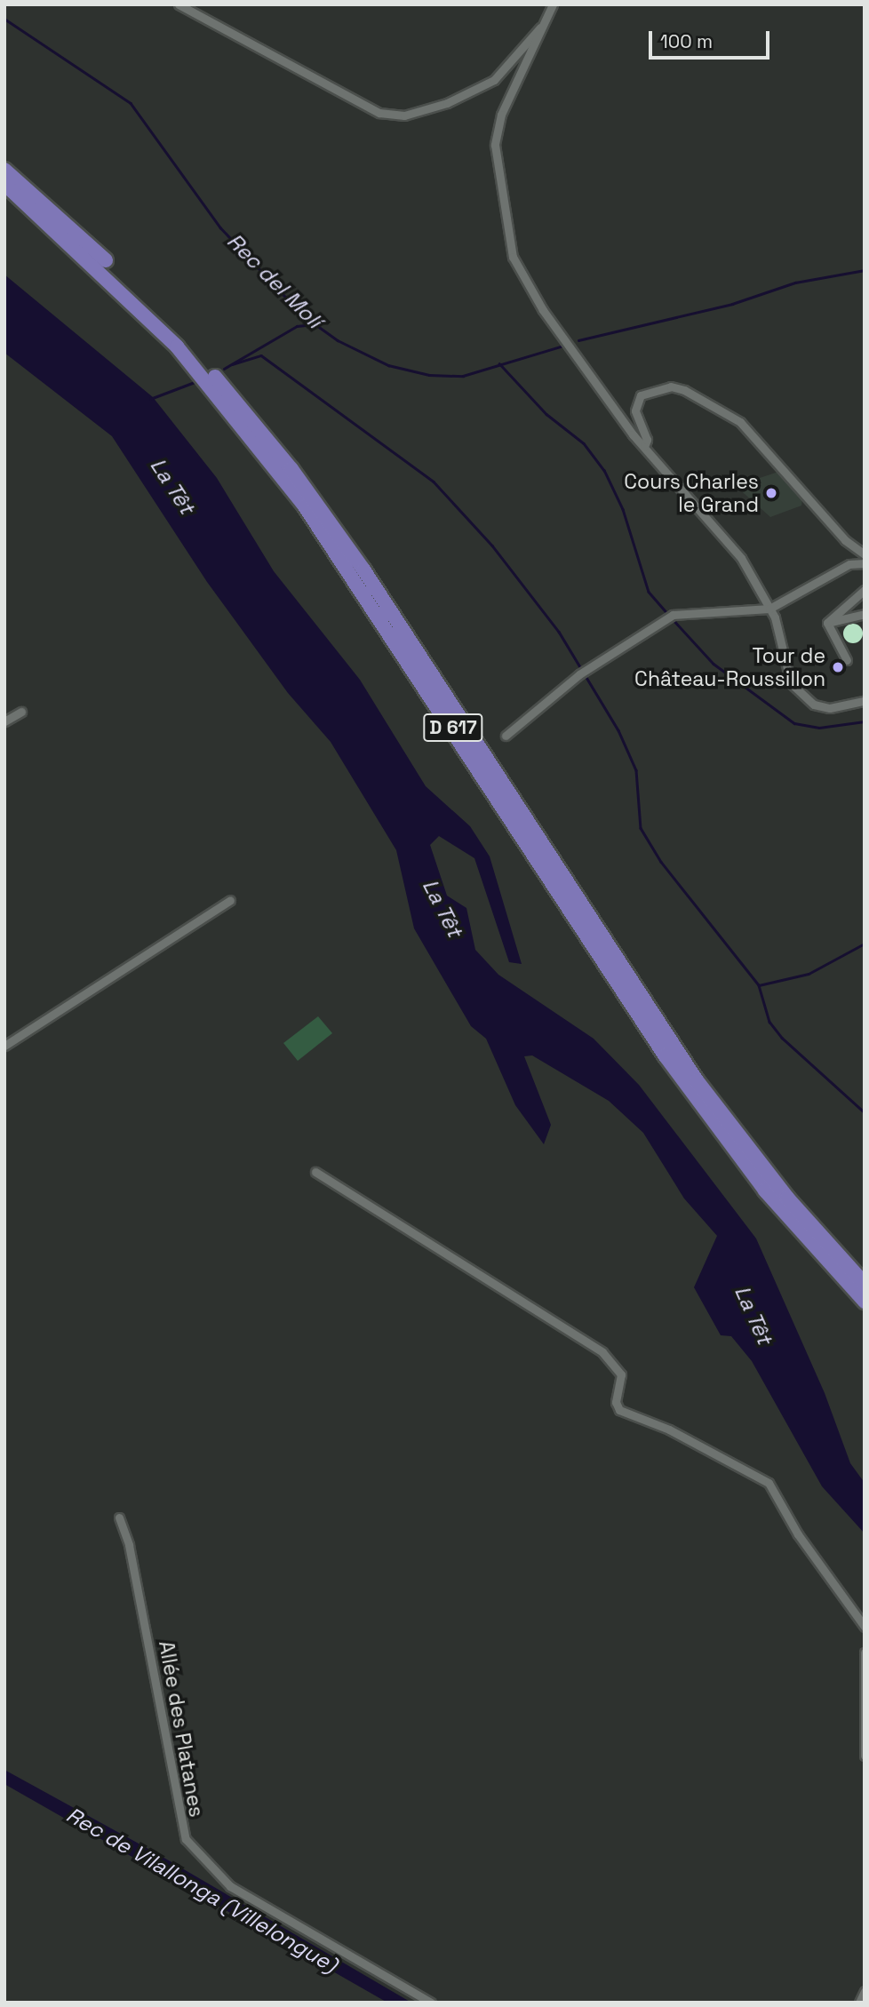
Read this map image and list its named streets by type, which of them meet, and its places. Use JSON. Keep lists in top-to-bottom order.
{
  "streets": {
    "highway": ["D 617"],
    "street": ["Allée des Platanes"]
  },
  "water": ["Rec del Molí", "La Têt", "Rec de Vilallonga (Villelongue)"],
  "places": ["Cours Charles le Grand", "Tour de Château-Roussillon"],
  "scale_bar": "100 m"
}
